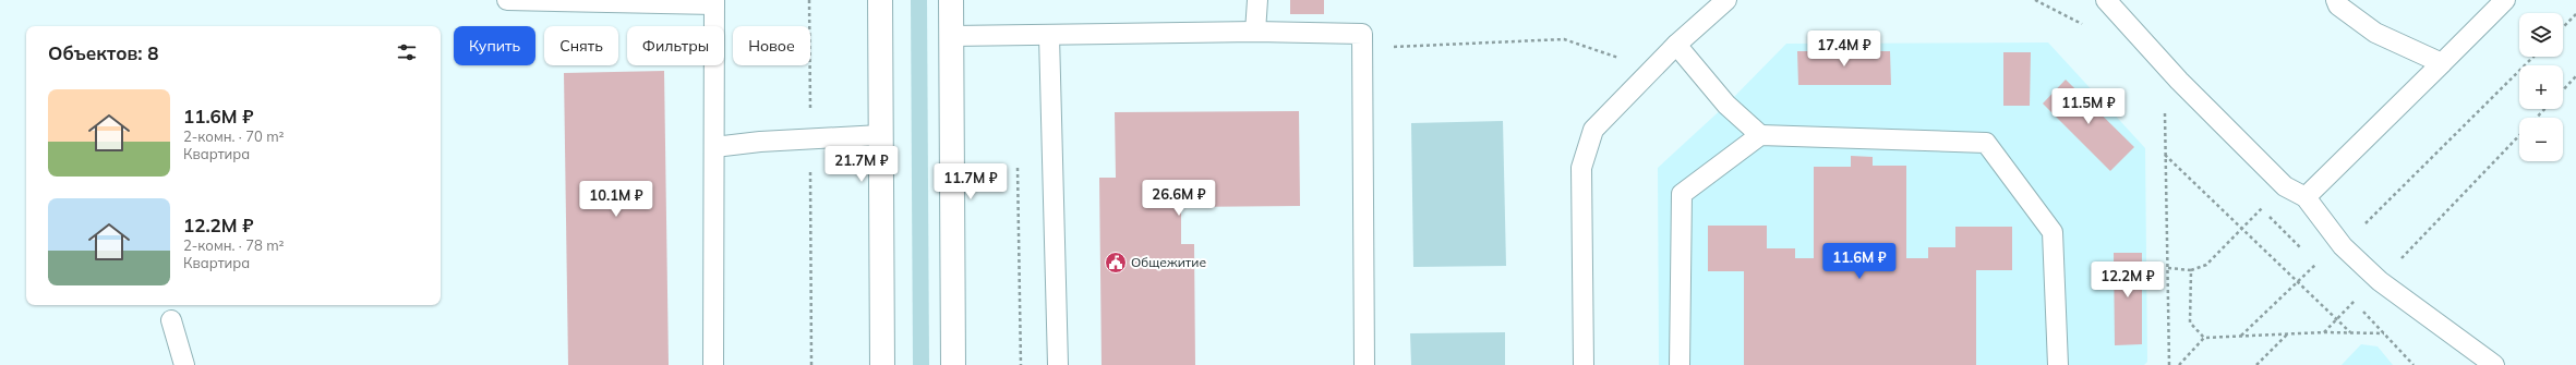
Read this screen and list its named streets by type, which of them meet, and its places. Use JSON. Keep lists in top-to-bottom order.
{
  "places": {
    "public building": ["Общежитие"]
  },
  "page": {
    "map_buttons": ["+", "−"],
    "chip": [
      "Купить",
      "Снять",
      "Фильтры",
      "Новое"
    ],
    "heading": "Объектов: 8",
    "price": [
      "17.4M ₽",
      "11.5M ₽",
      "21.7M ₽",
      "11.7M ₽",
      "26.6M ₽",
      "10.1M ₽",
      "11.6M ₽",
      "12.2M ₽"
    ],
    "list": [
      {
        "name": "11.6M ₽",
        "note": "2-комн. · 70 m² · Квартира"
      },
      {
        "name": "12.2M ₽",
        "note": "2-комн. · 78 m² · Квартира"
      }
    ]
  }
}
